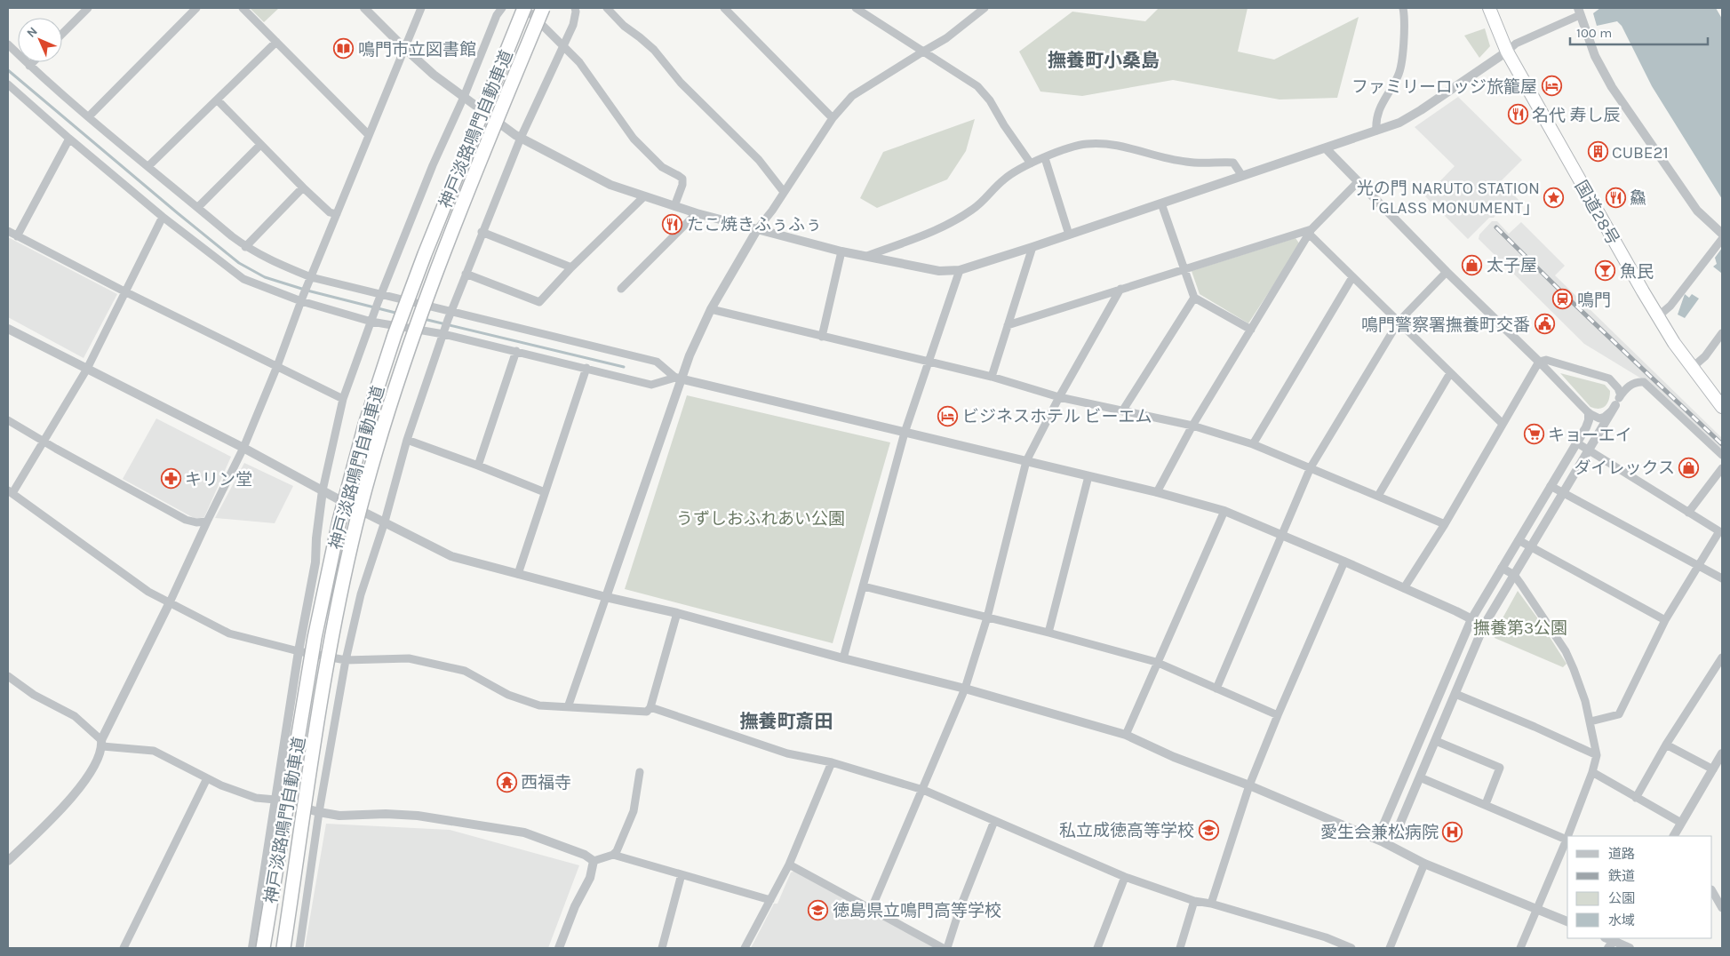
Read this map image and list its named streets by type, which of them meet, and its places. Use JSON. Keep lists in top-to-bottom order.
{
  "streets": {
    "highway": ["神戸淡路鳴門自動車道", "国道28号"]
  },
  "districts": ["撫養町小桑島", "撫養町斎田"],
  "parks": ["うずしおふれあい公園", "撫養第3公園"],
  "places": {
    "library": ["鳴門市立図書館"],
    "hotel": ["ファミリーロッジ旅籠屋", "ビジネスホテル ビーエム"],
    "restaurant": ["名代 寿し辰", "鱻", "たこ焼きふぅふぅ"],
    "building": ["CUBE21"],
    "place": ["光の門 NARUTO STATION 「GLASS MONUMENT」"],
    "shop": ["太子屋", "ダイレックス"],
    "bar": ["魚民"],
    "station": ["鳴門"],
    "public building": ["鳴門警察署撫養町交番"],
    "supermarket": ["キョーエイ"],
    "pharmacy": ["キリン堂"],
    "temple": ["西福寺"],
    "school or university": ["私立成徳高等学校", "徳島県立鳴門高等学校"],
    "hospital": ["愛生会兼松病院"]
  },
  "legend": [
    "道路",
    "鉄道",
    "公園",
    "水域"
  ],
  "scale_bar": "100 m",
  "north": "top left"
}
